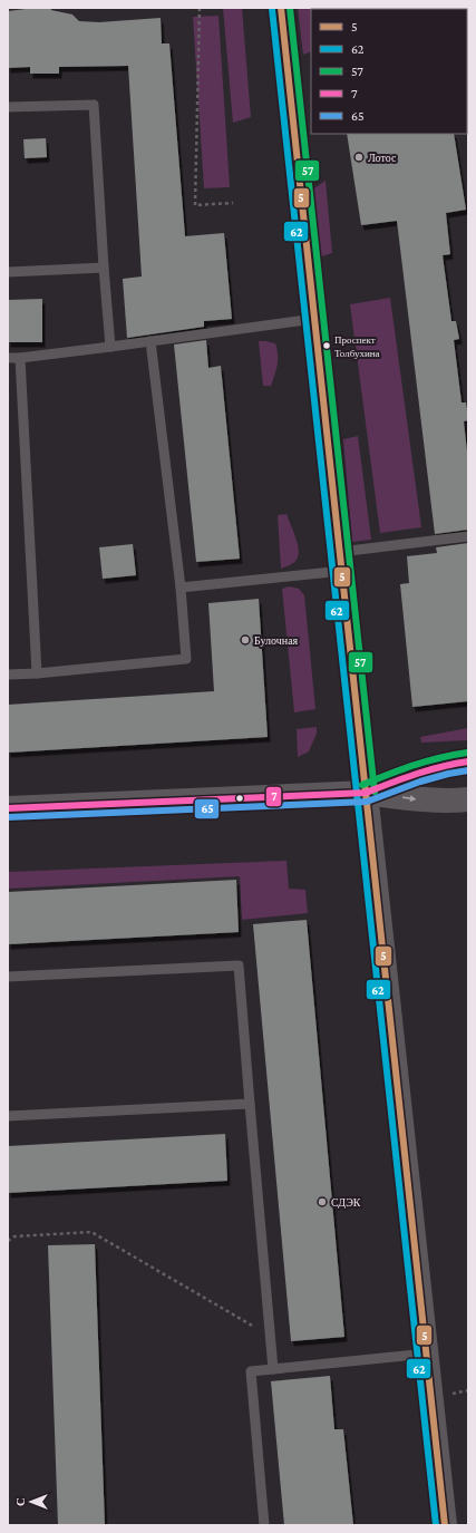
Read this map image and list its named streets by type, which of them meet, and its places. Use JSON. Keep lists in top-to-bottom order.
{
  "places": [
    "Лотос",
    "Проспект Толбухина",
    "Булочная",
    "СДЭК"
  ],
  "lines": [
    "transit line 5",
    "transit line 57",
    "transit line 62",
    "transit line 7",
    "transit line 65"
  ],
  "legend": [
    "5",
    "62",
    "57",
    "7",
    "65"
  ],
  "north": "left"
}
